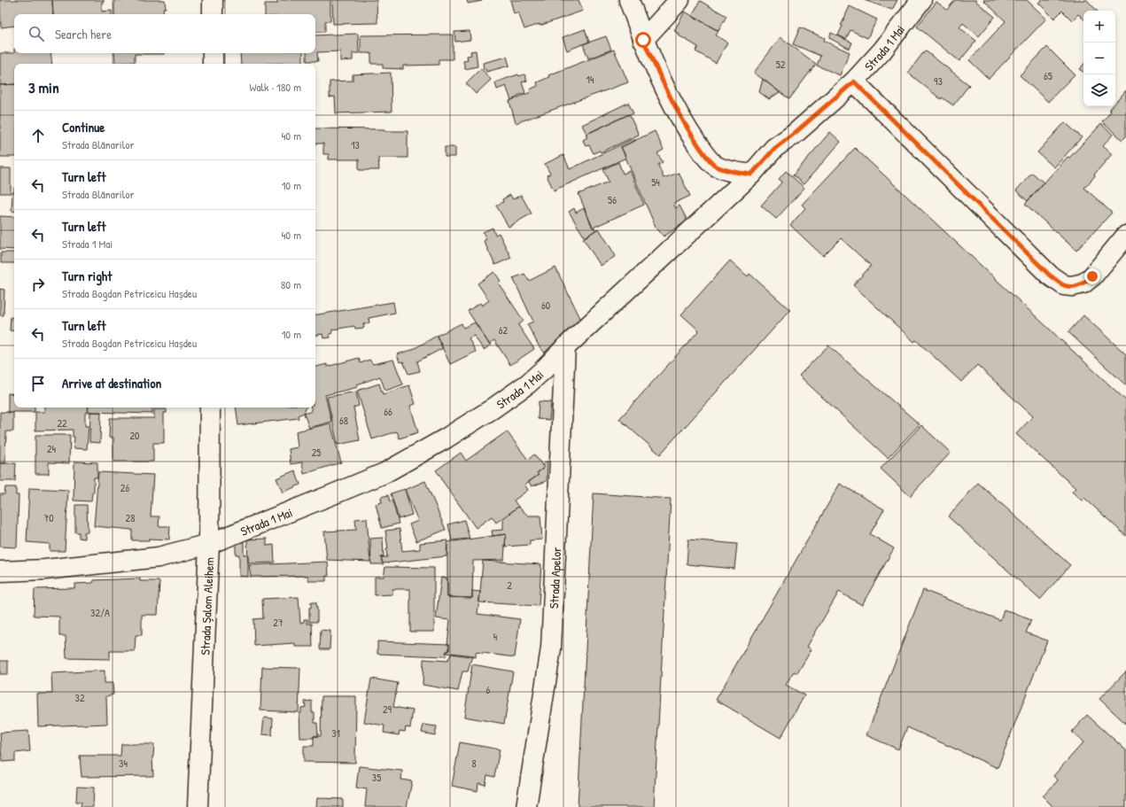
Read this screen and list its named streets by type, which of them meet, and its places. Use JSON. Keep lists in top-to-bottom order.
{
  "streets": {
    "street": ["Strada 1 Mai", "Strada Apelor", "Strada Șalom Aleihem"]
  },
  "crossings": [
    ["Strada 1 Mai", "Strada Apelor"],
    ["Strada 1 Mai", "Strada Șalom Aleihem"]
  ],
  "house_numbers": [
    "52",
    "65",
    "14",
    "93",
    "13",
    "54",
    "56",
    "60",
    "62",
    "66",
    "68",
    "22",
    "20",
    "24",
    "25",
    "26",
    "70",
    "28",
    "2",
    "32/A",
    "27",
    "4",
    "6",
    "32",
    "29",
    "31",
    "34",
    "8",
    "35"
  ],
  "page": {
    "map_buttons": ["+", "−"],
    "search": "Search here",
    "heading": ["3 min", "Walk · 180 m"],
    "list": [
      ["Continue", "Strada Blănarilor", "40 m"],
      ["Turn left", "Strada Blănarilor", "10 m"],
      ["Turn left", "Strada 1 Mai", "40 m"],
      ["Turn right", "Strada Bogdan Petriceicu Hașdeu", "80 m"],
      ["Turn left", "Strada Bogdan Petriceicu Hașdeu", "10 m"],
      "Arrive at destination"
    ]
  }
}
